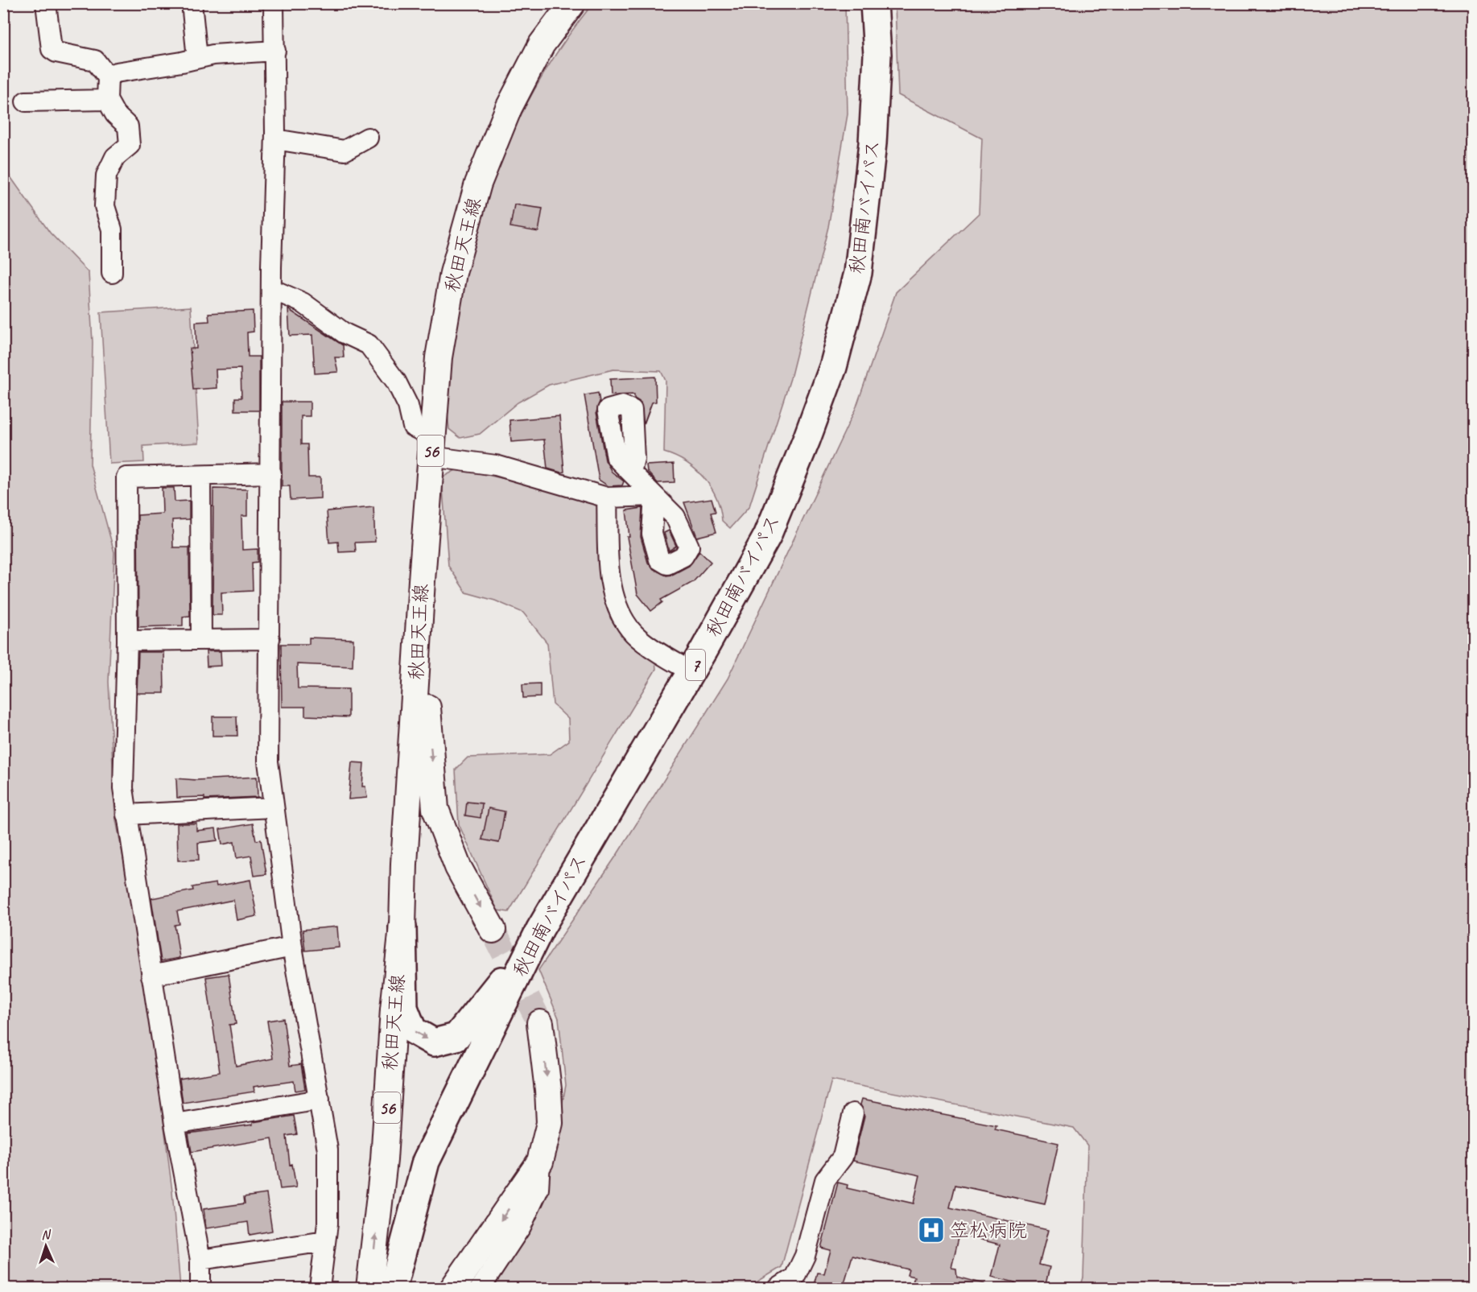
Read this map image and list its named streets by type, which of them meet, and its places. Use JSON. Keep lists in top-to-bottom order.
{
  "streets": {
    "highway": ["秋田南バイパス", "7"],
    "main road": ["秋田天王線", "56"]
  },
  "places": {
    "hospital": ["笠松病院"]
  },
  "north": "top"
}
